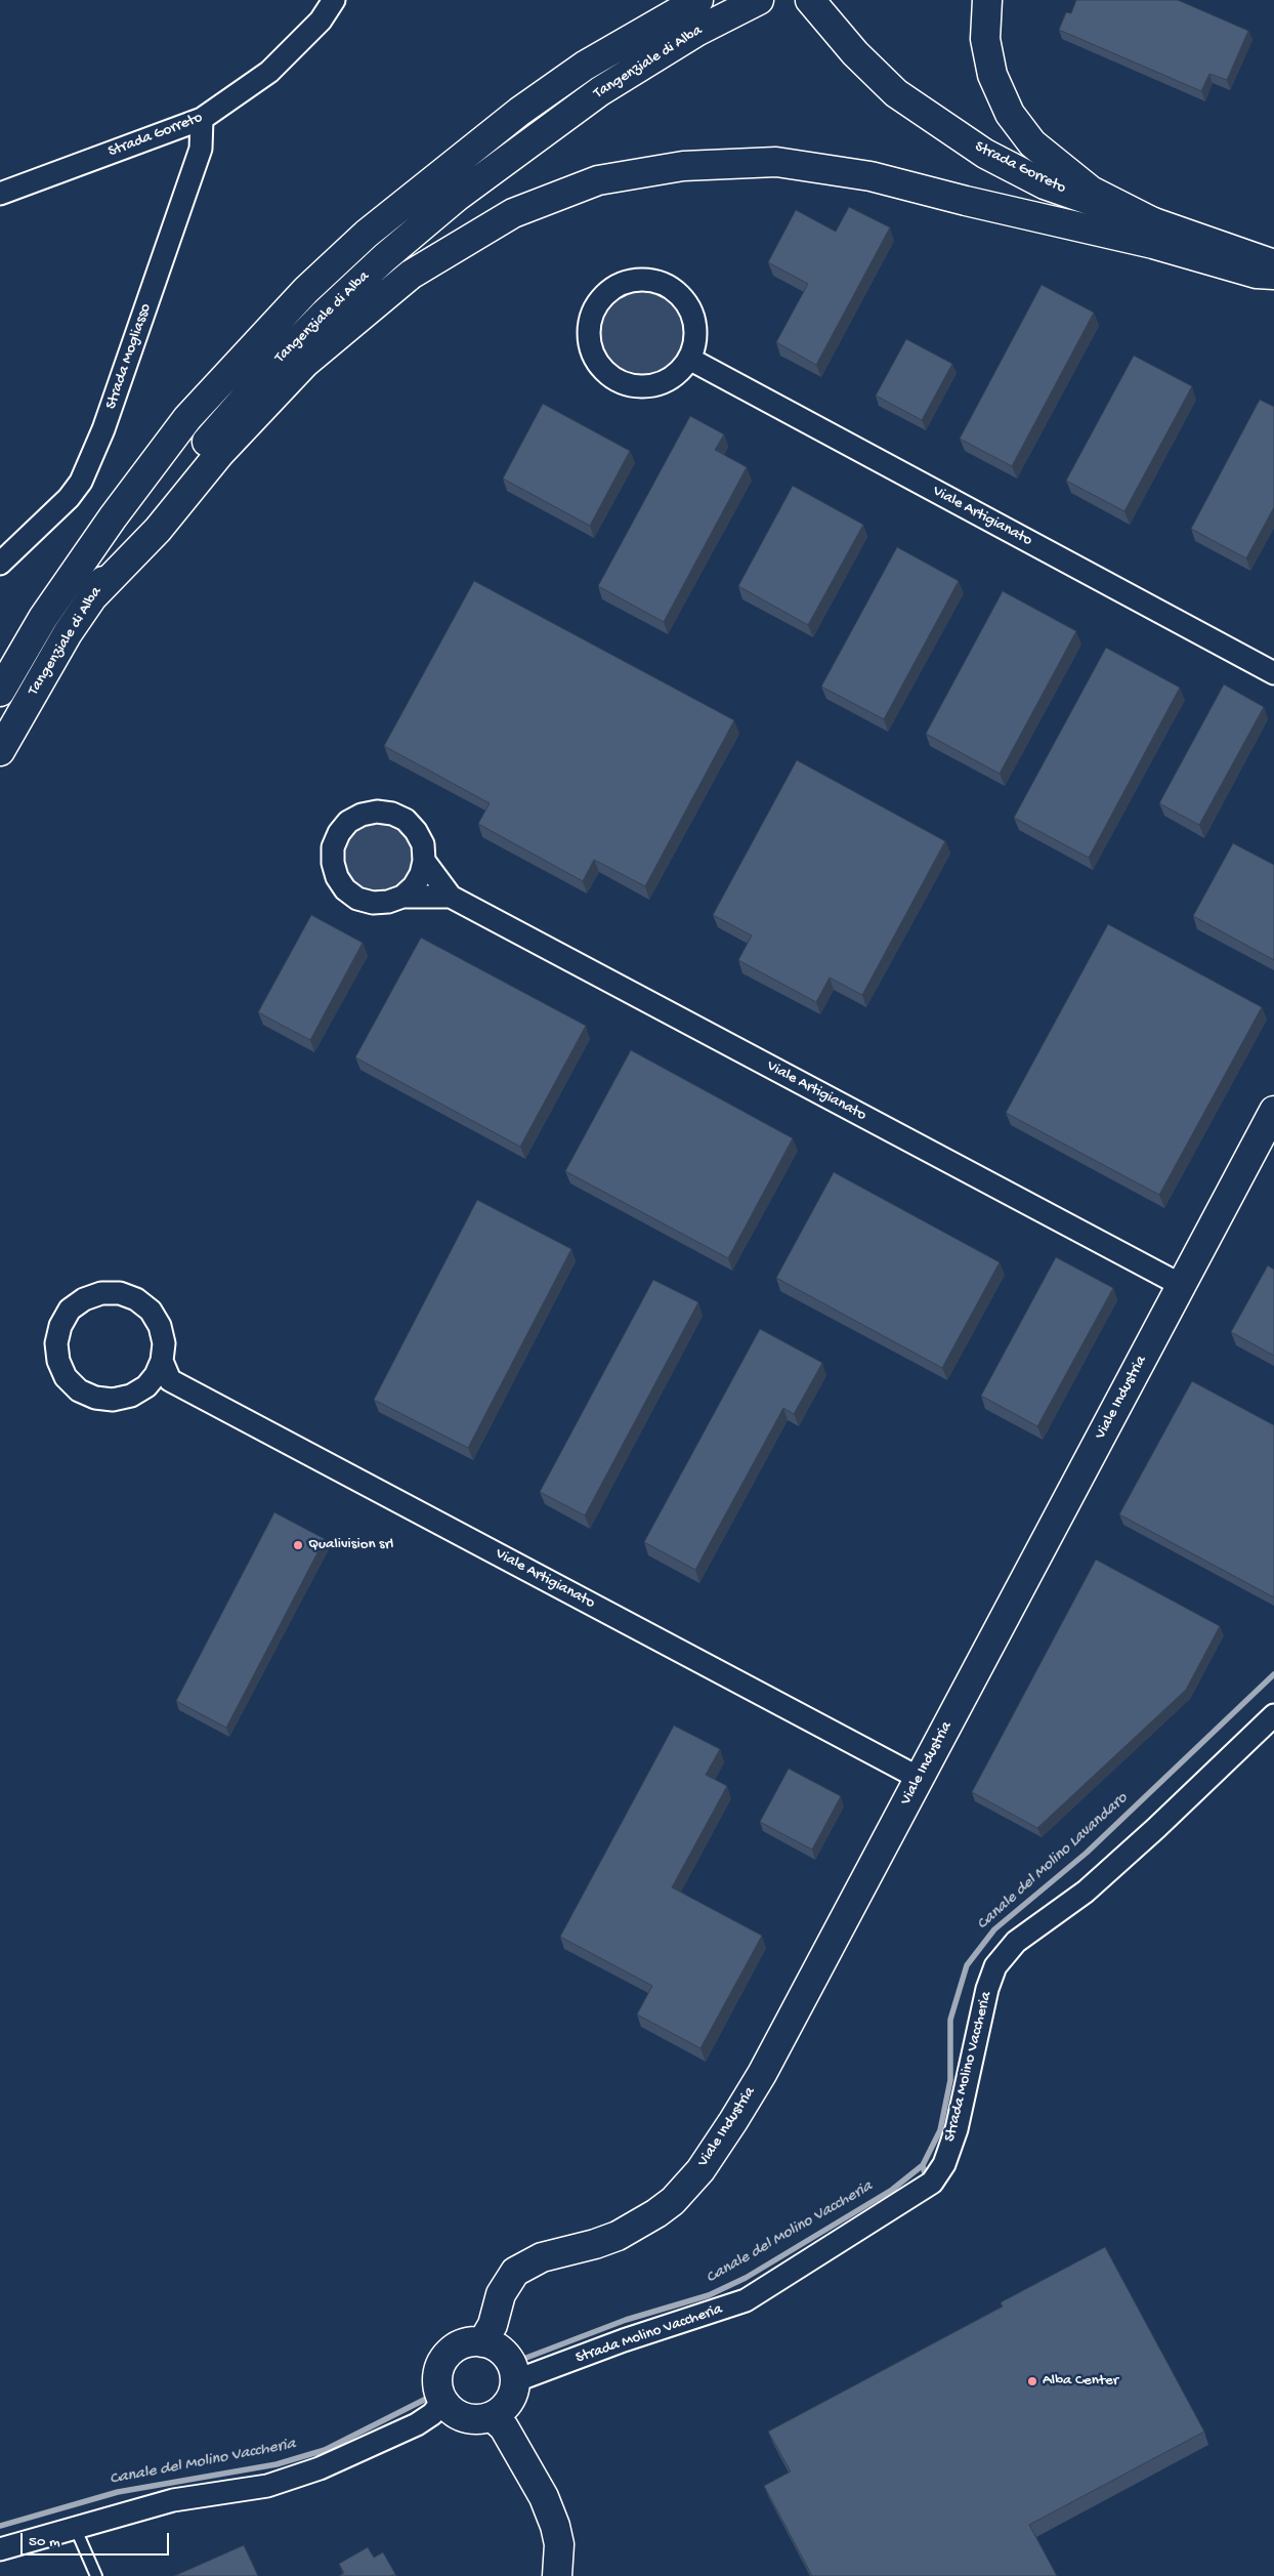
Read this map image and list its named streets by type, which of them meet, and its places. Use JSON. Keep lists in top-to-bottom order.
{
  "streets": {
    "main road": ["Tangenziale di Alba", "Strada Gorreto", "Viale Industria"],
    "street": ["Strada Mogliasso", "Viale Artigianato", "Strada Molino Vaccheria"]
  },
  "crossings": [
    ["Strada Gorreto", "Strada Mogliasso"],
    ["Viale Artigianato", "Viale Industria"],
    ["Viale Industria", "Strada Molino Vaccheria"]
  ],
  "water": ["Canale del Molino Lavandaro", "Canale del Molino Vaccheria"],
  "places": ["Qualivision srl", "Alba Center"],
  "scale_bar": "50 m"
}
